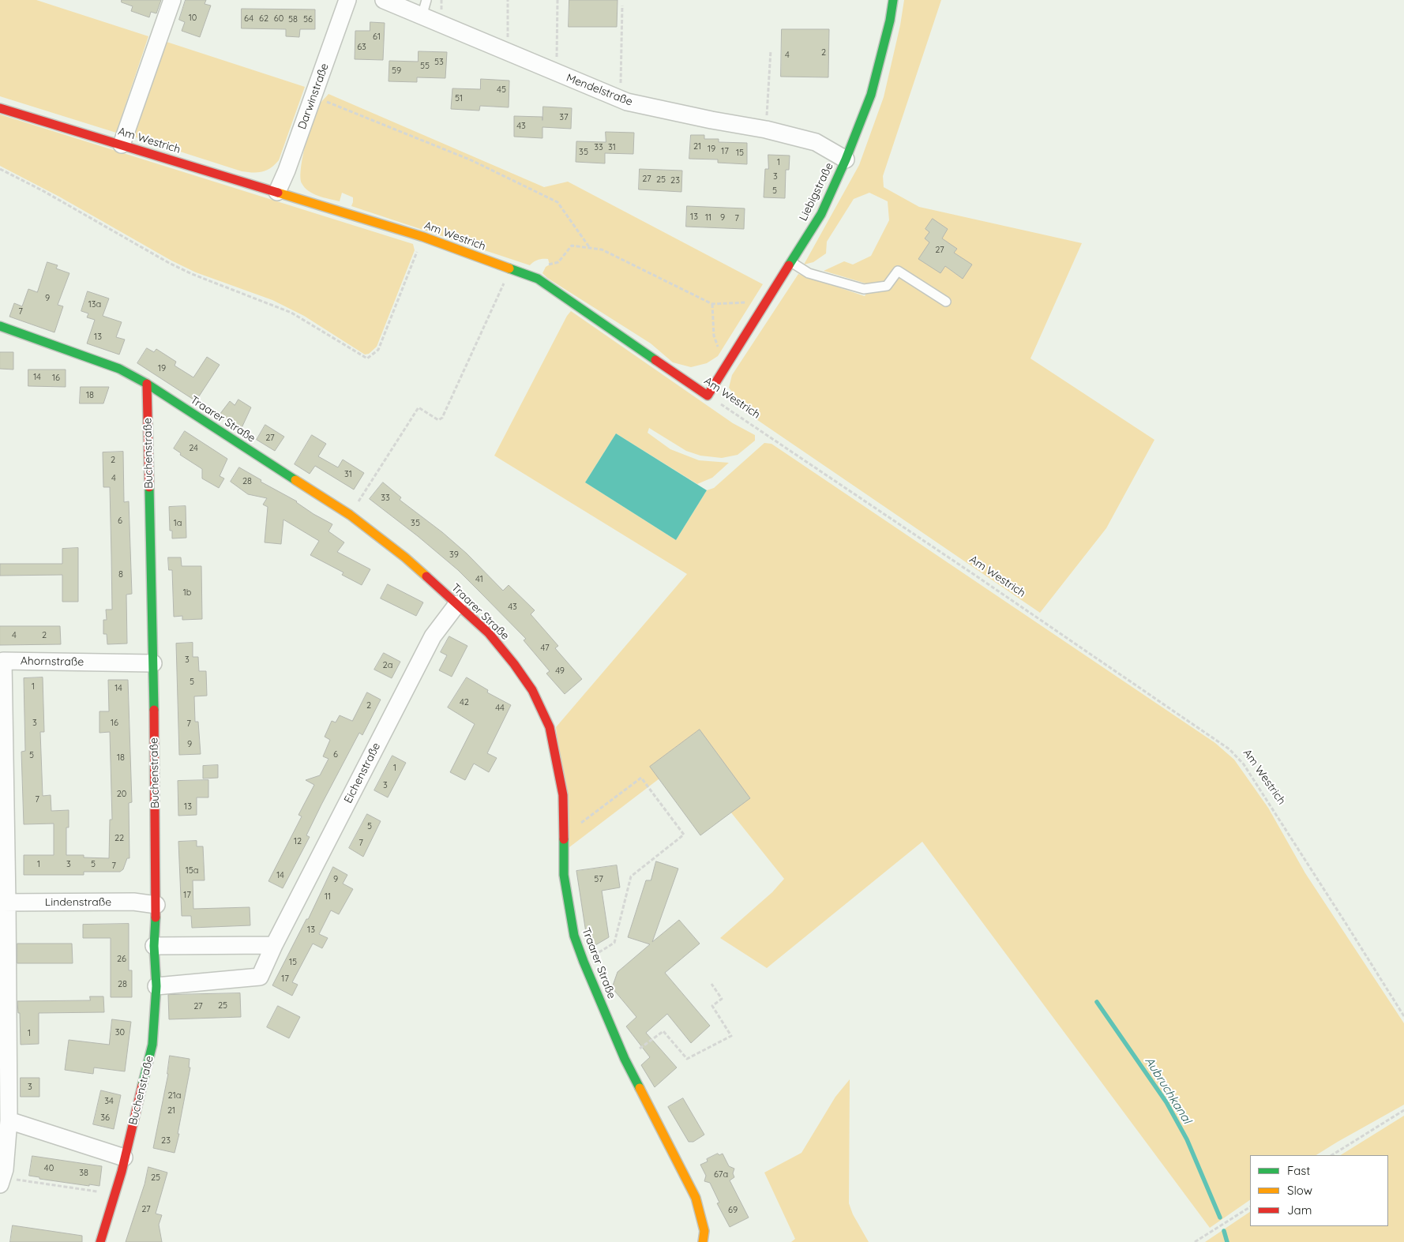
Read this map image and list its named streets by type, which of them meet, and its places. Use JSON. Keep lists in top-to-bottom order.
{
  "streets": {
    "street": [
      "Mendelstraße",
      "Darwinstraße",
      "Am Westrich",
      "Liebigstraße",
      "Traarer Straße",
      "Buchenstraße",
      "Ahornstraße",
      "Eichenstraße",
      "Lindenstraße"
    ]
  },
  "crossings": [
    ["Mendelstraße", "Liebigstraße"],
    ["Darwinstraße", "Am Westrich"],
    ["Am Westrich", "Liebigstraße"],
    ["Traarer Straße", "Buchenstraße"],
    ["Traarer Straße", "Eichenstraße"],
    ["Buchenstraße", "Ahornstraße"],
    ["Buchenstraße", "Eichenstraße"],
    ["Buchenstraße", "Lindenstraße"],
    ["Ahornstraße", "Lindenstraße"]
  ],
  "water": ["Aubruchkanal"],
  "house_numbers": [
    "10",
    "64",
    "62",
    "60",
    "58",
    "56",
    "61",
    "63",
    "2",
    "4",
    "53",
    "55",
    "59",
    "45",
    "51",
    "37",
    "43",
    "21",
    "33",
    "31",
    "19",
    "17",
    "35",
    "15",
    "1",
    "3",
    "27",
    "25",
    "23",
    "5",
    "13",
    "11",
    "9",
    "7",
    "27",
    "9",
    "13a",
    "7",
    "13",
    "19",
    "14",
    "16",
    "18",
    "27",
    "24",
    "2",
    "31",
    "4",
    "28",
    "33",
    "6",
    "1a",
    "35",
    "39",
    "8",
    "41",
    "1b",
    "43",
    "4",
    "2",
    "47",
    "3",
    "2a",
    "49",
    "5",
    "1",
    "14",
    "42",
    "2",
    "44",
    "3",
    "16",
    "7",
    "9",
    "6",
    "5",
    "18",
    "1",
    "3",
    "20",
    "7",
    "13",
    "5",
    "22",
    "12",
    "7",
    "1",
    "3",
    "5",
    "7",
    "15a",
    "14",
    "9",
    "57",
    "17",
    "11",
    "13",
    "26",
    "15",
    "17",
    "28",
    "25",
    "27",
    "30",
    "1",
    "3",
    "21a",
    "34",
    "21",
    "36",
    "23",
    "40",
    "38",
    "67a",
    "25",
    "27",
    "69"
  ],
  "legend": ["Fast", "Slow", "Jam"]
}
